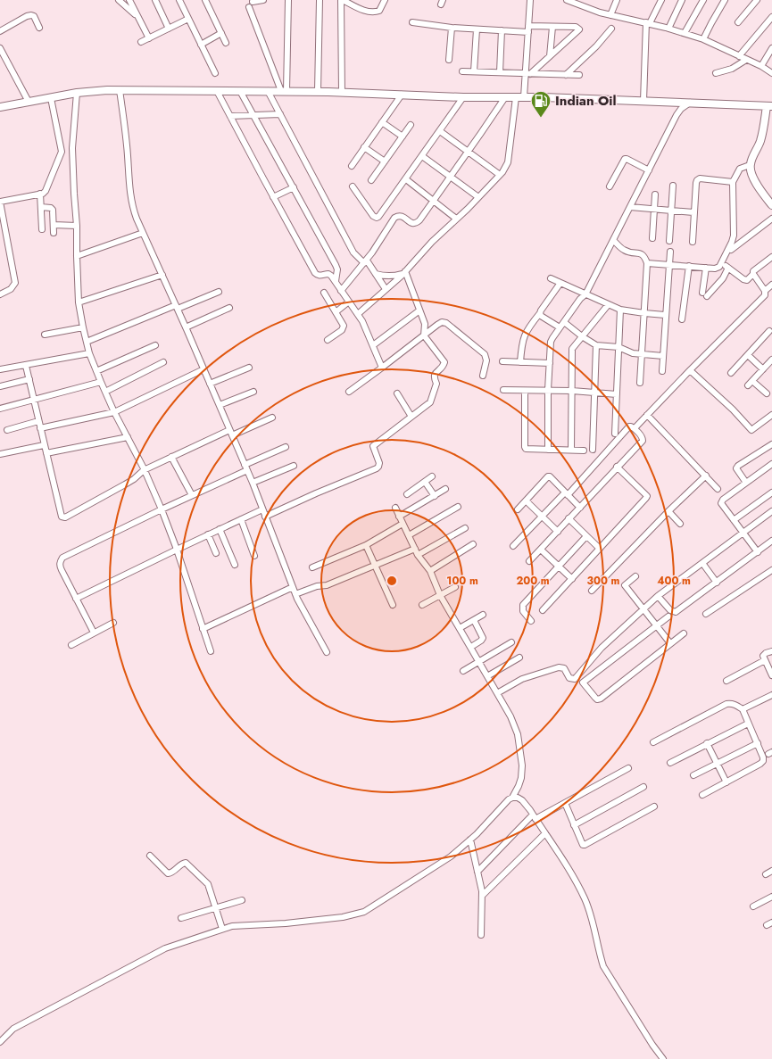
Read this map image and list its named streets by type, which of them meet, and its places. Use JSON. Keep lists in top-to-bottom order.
{
  "places": {
    "fuel station": ["Indian Oil"]
  },
  "rings": [
    "100 m",
    "200 m",
    "300 m",
    "400 m"
  ]
}
